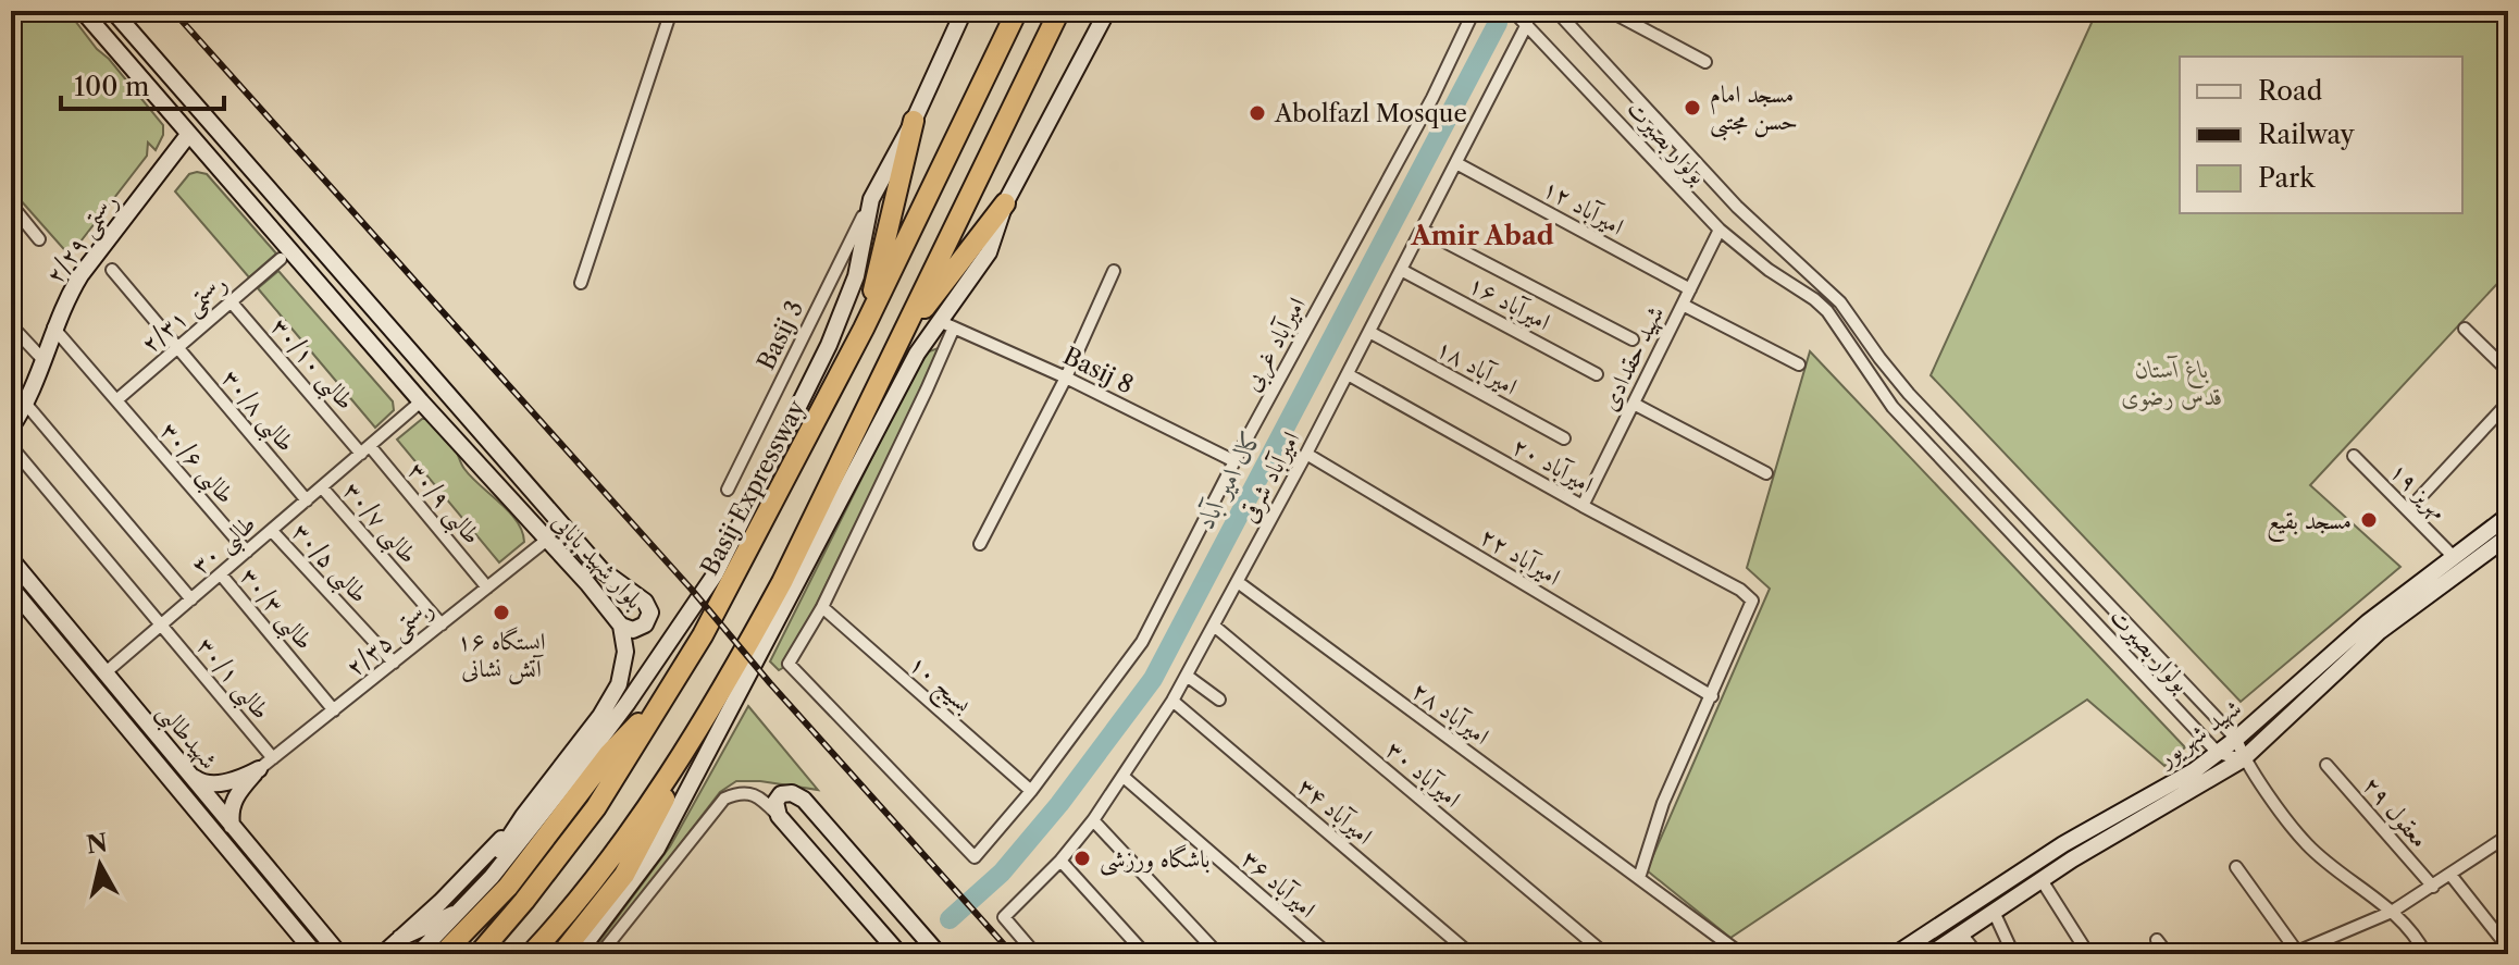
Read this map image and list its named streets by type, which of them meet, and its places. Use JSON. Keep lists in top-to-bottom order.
{
  "streets": {
    "highway": ["Basij Expressway"],
    "street": [
      "بولوار بصیرت",
      "امیرآباد ۱۲",
      "رستمی ۲/۲۹",
      "امیرآباد ۱۶",
      "رستمی ۲/۳۱",
      "Basij 3",
      "امیرآباد غربی",
      "شهید حقدادی",
      "طالبی ۳۰/۱۰",
      "امیرآباد ۱۸",
      "Basij 8",
      "طالبی ۳۰/۸",
      "طالبی ۳۰/۶",
      "امیرآباد ۲۰",
      "امیرآباد شرقی",
      "مهریز ۱۹",
      "طالبی ۳۰/۹",
      "طالبی ۳۰/۷",
      "طالبی ۳۰",
      "امیرآباد ۲۲",
      "بلوار شهید بابایی",
      "طالبی ۳۰/۵",
      "طالبی ۳۰/۳",
      "رستمی ۲/۳۵",
      "طالبی ۳۰/۱",
      "بسیج ۱۰",
      "امیرآباد ۲۸",
      "شهید شهریور",
      "شهیدطالبی",
      "امیرآباد ۳۰",
      "امیرآباد ۳۴",
      "معقول ۲۹",
      "امیرآباد ۳۶"
    ]
  },
  "crossings": [
    ["بولوار بصیرت", "شهید حقدادی"],
    ["بولوار بصیرت", "امیرآباد شرقی"],
    ["بولوار بصیرت", "شهید شهریور"],
    ["امیرآباد ۱۲", "شهید حقدادی"],
    ["امیرآباد ۱۲", "امیرآباد شرقی"],
    ["رستمی ۲/۲۹", "طالبی ۳۰/۶"],
    ["رستمی ۲/۲۹", "بلوار شهید بابایی"],
    ["امیرآباد ۱۶", "امیرآباد شرقی"],
    ["رستمی ۲/۳۱", "طالبی ۳۰/۱۰"],
    ["رستمی ۲/۳۱", "طالبی ۳۰/۸"],
    ["رستمی ۲/۳۱", "طالبی ۳۰/۶"],
    ["امیرآباد غربی", "Basij 8"],
    ["امیرآباد غربی", "بسیج ۱۰"],
    ["شهید حقدادی", "امیرآباد ۲۰"],
    ["طالبی ۳۰/۱۰", "طالبی ۳۰/۹"],
    ["طالبی ۳۰/۱۰", "طالبی ۳۰"],
    ["امیرآباد ۱۸", "امیرآباد شرقی"],
    ["طالبی ۳۰/۸", "طالبی ۳۰"],
    ["طالبی ۳۰/۶", "طالبی ۳۰"],
    ["امیرآباد ۲۰", "امیرآباد شرقی"],
    ["امیرآباد ۲۰", "امیرآباد ۲۲"],
    ["امیرآباد شرقی", "امیرآباد ۲۲"],
    ["امیرآباد شرقی", "امیرآباد ۲۸"],
    ["امیرآباد شرقی", "امیرآباد ۳۰"],
    ["امیرآباد شرقی", "امیرآباد ۳۴"],
    ["امیرآباد شرقی", "امیرآباد ۳۶"],
    ["مهریز ۱۹", "شهید شهریور"],
    ["طالبی ۳۰/۹", "طالبی ۳۰"],
    ["طالبی ۳۰/۹", "رستمی ۲/۳۵"],
    ["طالبی ۳۰/۷", "طالبی ۳۰"],
    ["طالبی ۳۰/۷", "رستمی ۲/۳۵"],
    ["طالبی ۳۰", "بلوار شهید بابایی"],
    ["طالبی ۳۰", "طالبی ۳۰/۵"],
    ["طالبی ۳۰", "طالبی ۳۰/۳"],
    ["طالبی ۳۰", "طالبی ۳۰/۱"],
    ["طالبی ۳۰", "شهیدطالبی"],
    ["بلوار شهید بابایی", "رستمی ۲/۳۵"],
    ["طالبی ۳۰/۵", "رستمی ۲/۳۵"],
    ["طالبی ۳۰/۳", "رستمی ۲/۳۵"],
    ["رستمی ۲/۳۵", "طالبی ۳۰/۱"]
  ],
  "districts": ["Amir Abad"],
  "water": ["کال امیر آباد"],
  "parks": ["باغ آستان قدس رضوی"],
  "places": [
    "مسجد امام حسن مجتبی",
    "Abolfazl Mosque",
    "مسجد بقیع",
    "ایستگاه ۱۶ آتش نشانی",
    "باشگاه ورزشی"
  ],
  "legend": ["Road", "Railway", "Park"],
  "scale_bar": "100 m",
  "north": "top"
}
